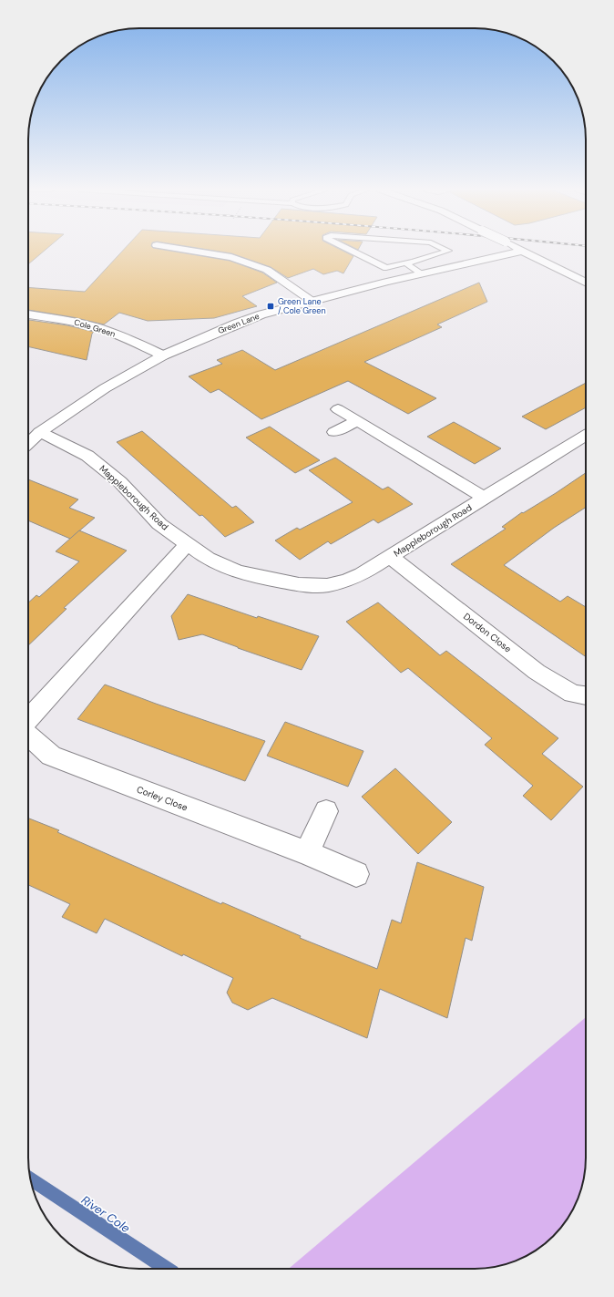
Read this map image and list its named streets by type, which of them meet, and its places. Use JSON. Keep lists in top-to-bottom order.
{
  "streets": {
    "street": [
      "Green Lane",
      "Cole Green",
      "Mappleborough Road",
      "Dordon Close",
      "Corley Close"
    ]
  },
  "crossings": [
    ["Green Lane", "Cole Green"],
    ["Green Lane", "Mappleborough Road"],
    ["Mappleborough Road", "Dordon Close"]
  ],
  "water": ["River Cole"],
  "places": {
    "transit": ["Green Lane / Cole Green"]
  }
}
